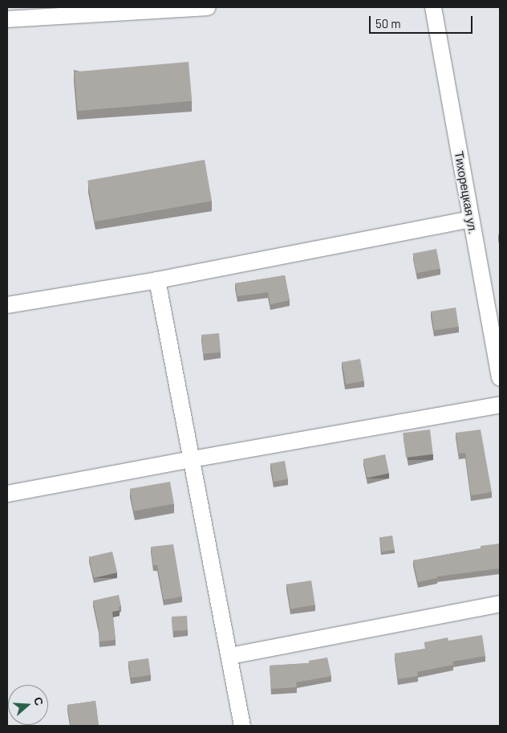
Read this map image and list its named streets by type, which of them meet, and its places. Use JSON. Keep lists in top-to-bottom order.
{
  "streets": {
    "street": ["Тихорецкая ул."]
  },
  "scale_bar": "50 m",
  "north": "right"
}
